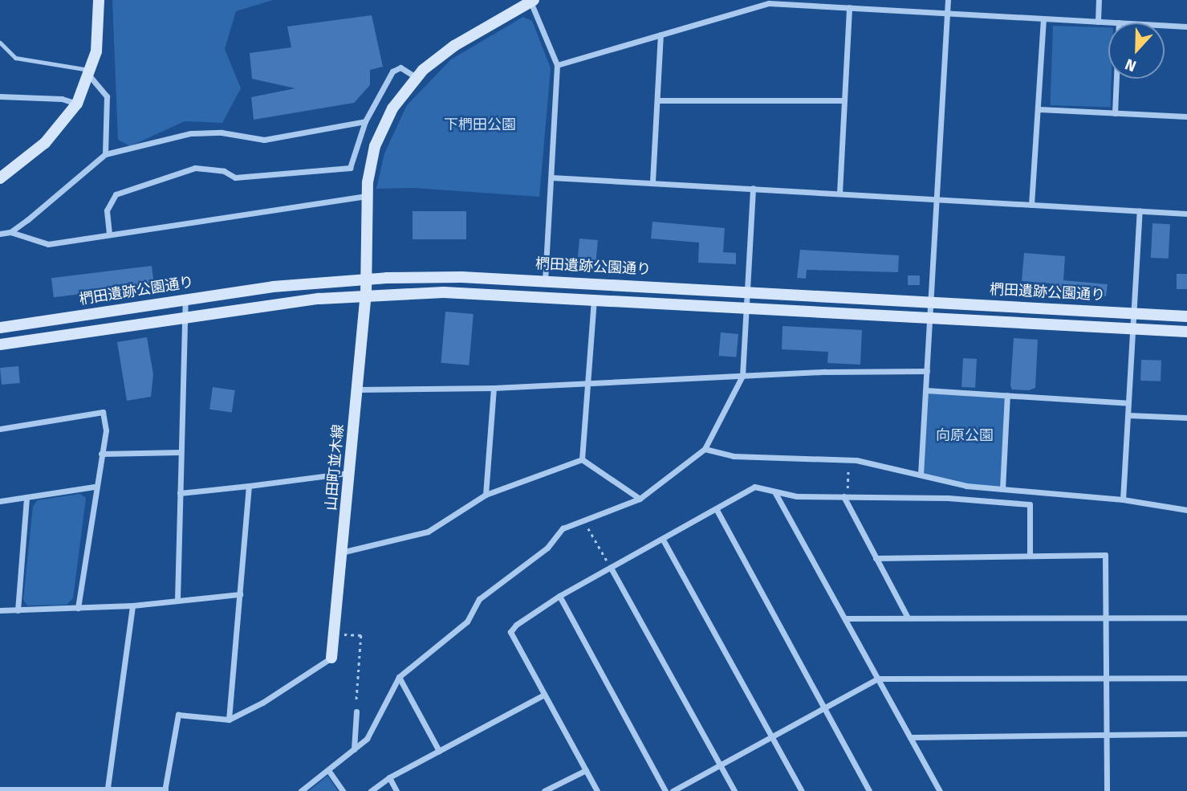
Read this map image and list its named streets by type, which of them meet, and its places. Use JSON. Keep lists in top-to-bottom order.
{
  "streets": {
    "street": ["椚田遺跡公園通り", "山田町並木線"]
  },
  "crossings": [
    ["椚田遺跡公園通り", "山田町並木線"]
  ],
  "parks": ["下椚田公園", "向原公園"],
  "north": "bottom"
}
